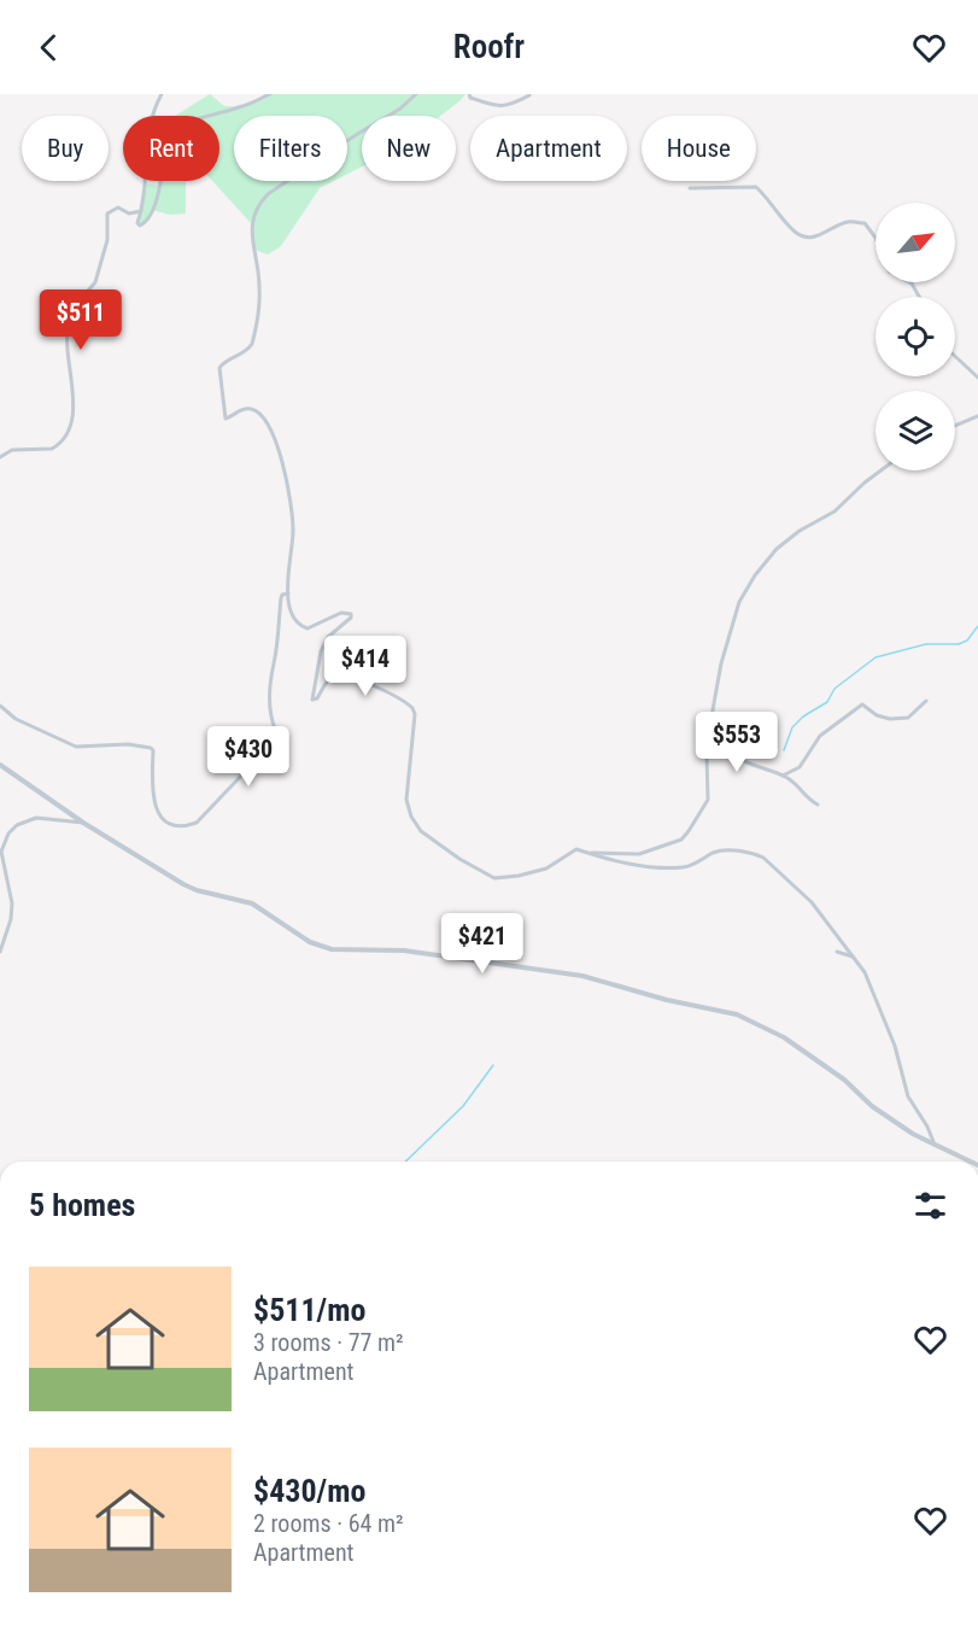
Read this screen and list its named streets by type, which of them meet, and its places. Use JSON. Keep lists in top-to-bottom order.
{
  "north": "top right",
  "page": {
    "header": "Roofr",
    "chip": [
      "Buy",
      "Rent",
      "Filters",
      "New",
      "Apartment",
      "House"
    ],
    "price": [
      "$511",
      "$414",
      "$553",
      "$430",
      "$421"
    ],
    "heading": "5 homes",
    "list": [
      {
        "name": "$511/mo",
        "note": "3 rooms · 77 m² · Apartment"
      },
      {
        "name": "$430/mo",
        "note": "2 rooms · 64 m² · Apartment"
      }
    ]
  }
}
